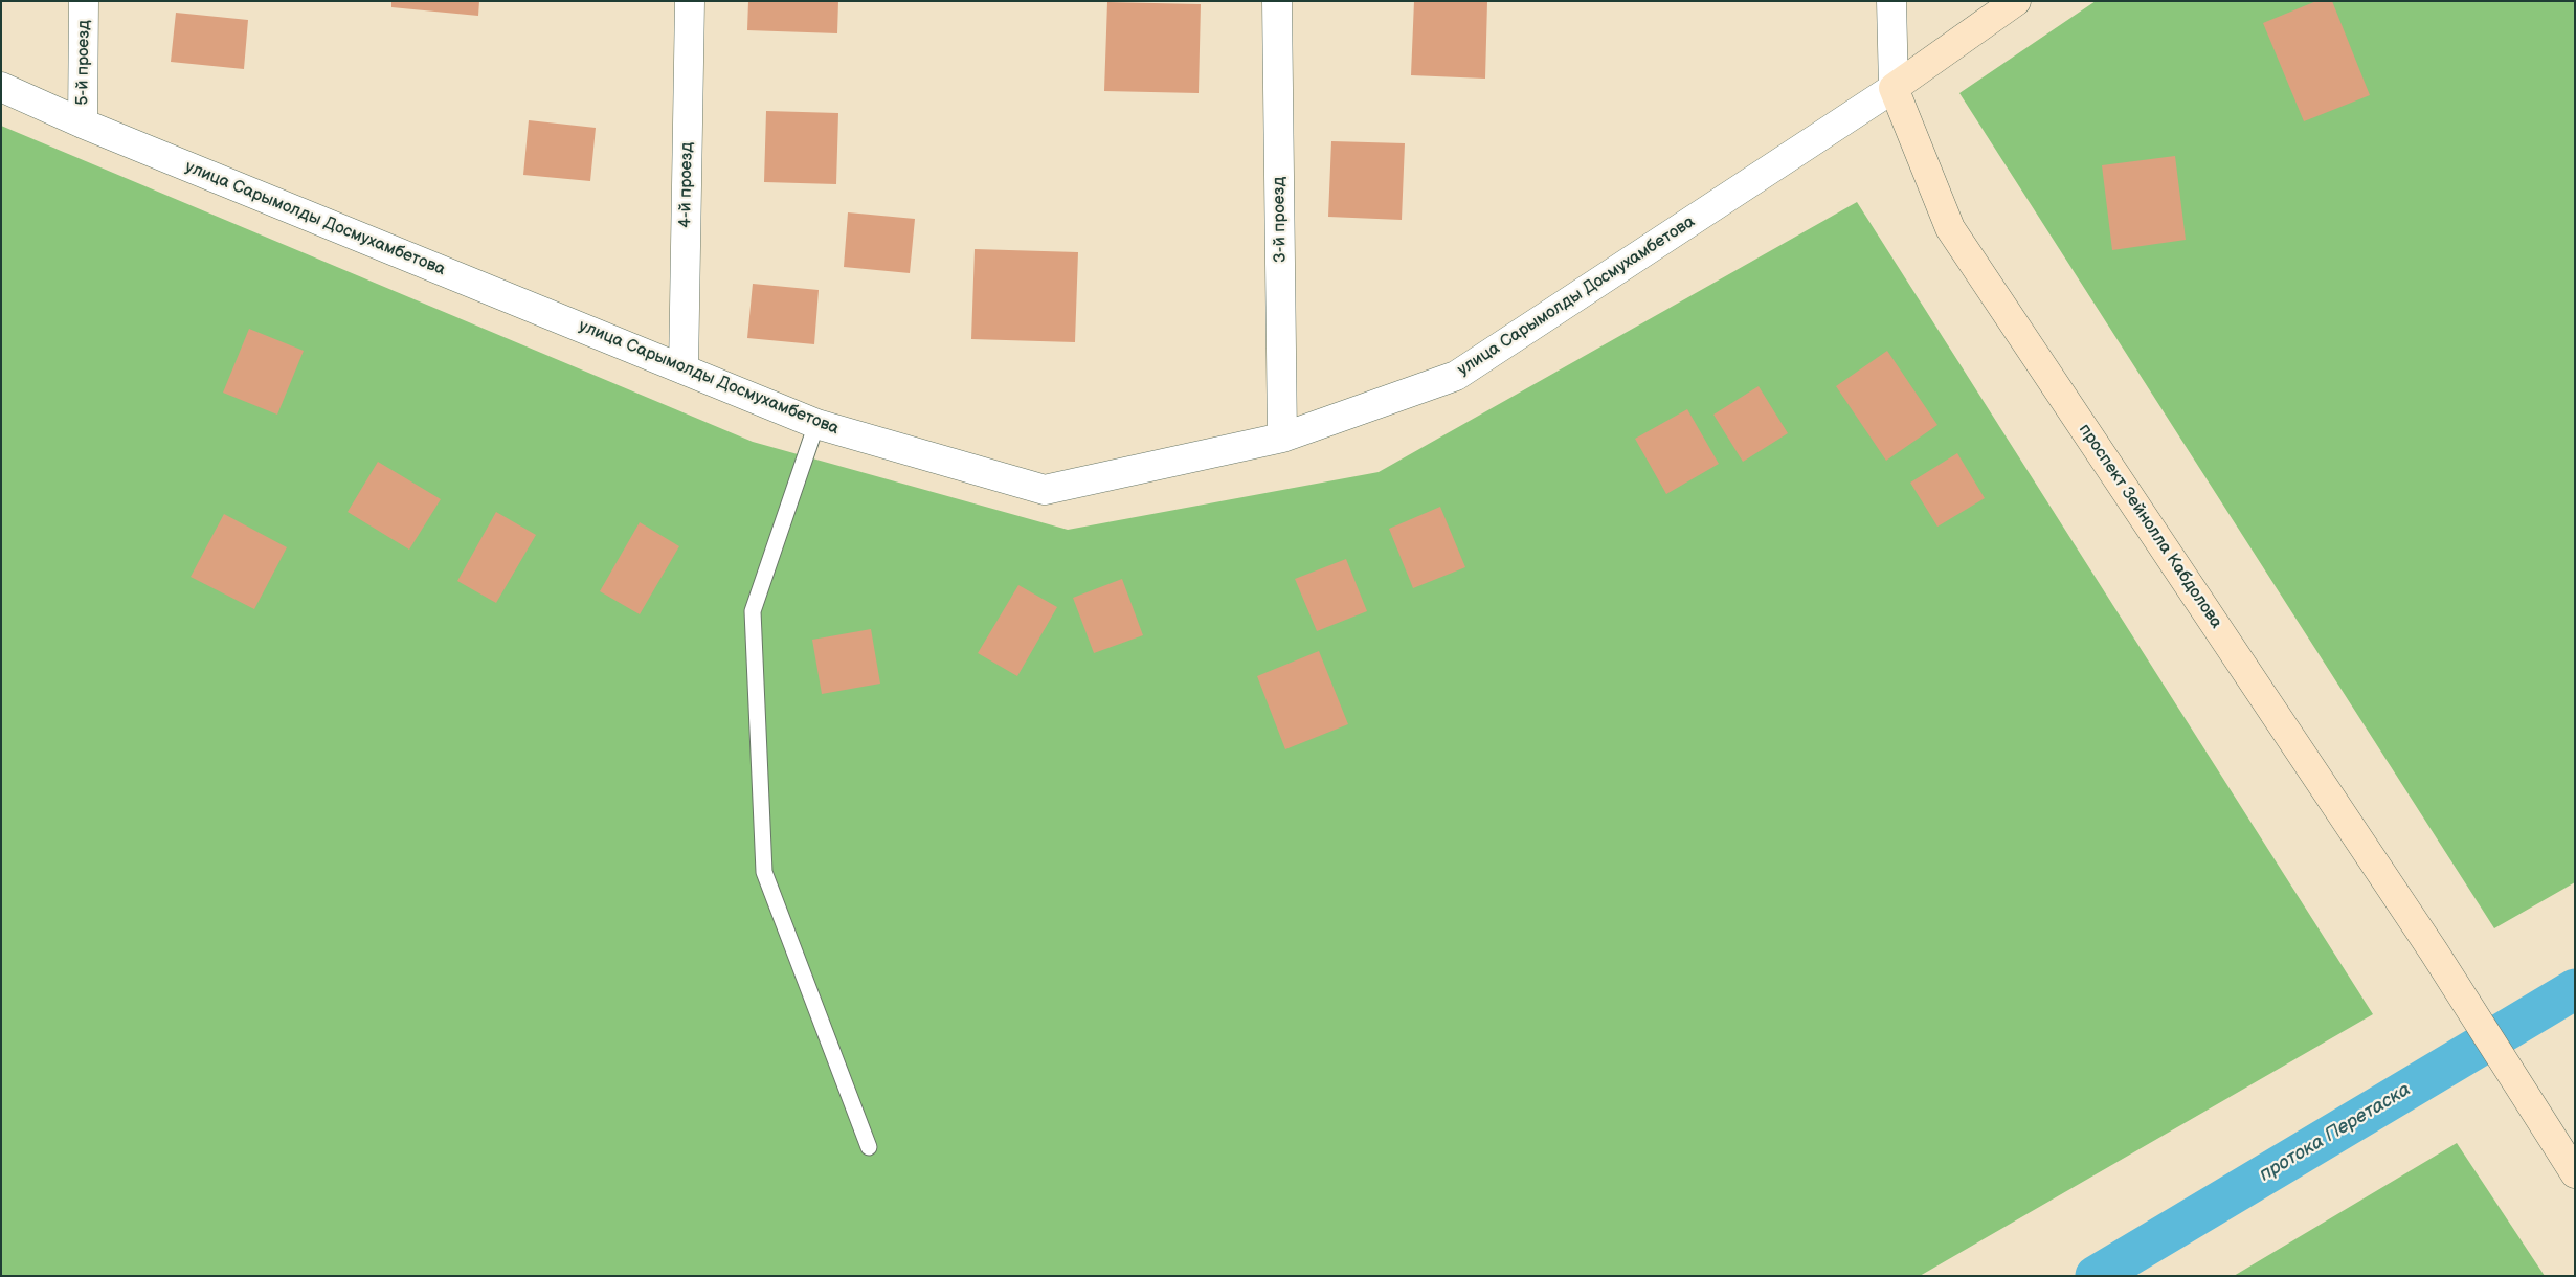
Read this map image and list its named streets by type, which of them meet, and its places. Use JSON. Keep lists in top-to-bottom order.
{
  "streets": {
    "main road": ["улица Сарымолды Досмухамбетова", "проспект Зейнолла Кабдолова"],
    "street": ["5-й проезд", "4-й проезд", "3-й проезд"]
  },
  "crossings": [
    ["5-й проезд", "улица Сарымолды Досмухамбетова"],
    ["4-й проезд", "улица Сарымолды Досмухамбетова"],
    ["улица Сарымолды Досмухамбетова", "3-й проезд"],
    ["улица Сарымолды Досмухамбетова", "проспект Зейнолла Кабдолова"]
  ],
  "water": ["протока Перетаска"]
}
